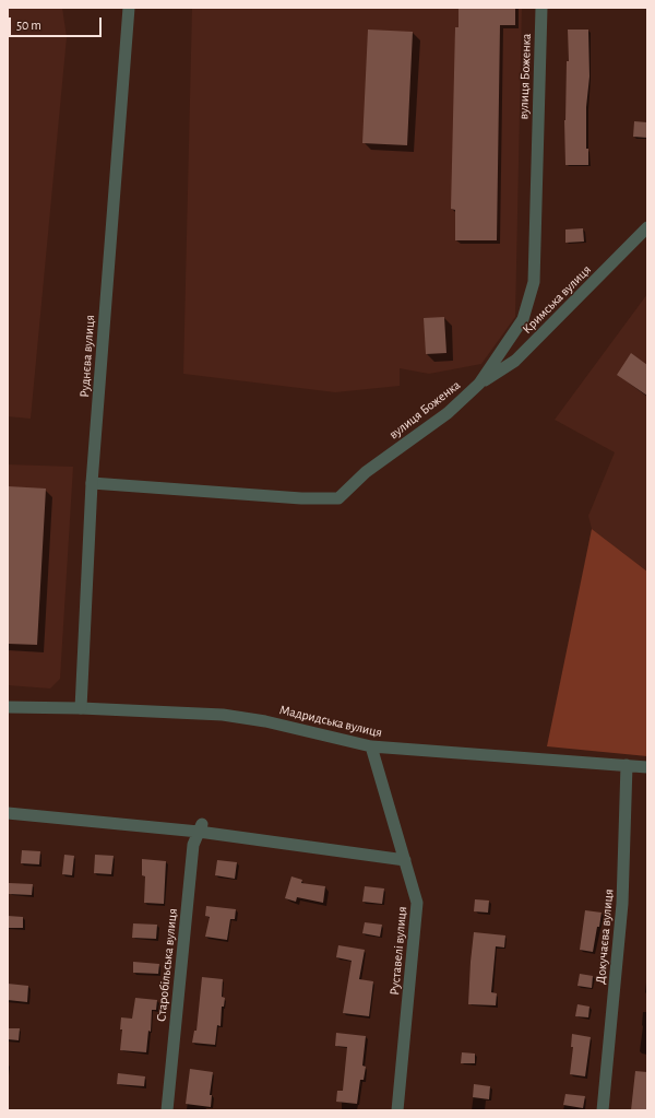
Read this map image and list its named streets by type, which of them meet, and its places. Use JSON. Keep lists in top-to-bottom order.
{
  "streets": {
    "street": [
      "вулиця Боженка",
      "Кримська вулиця",
      "Руднєва вулиця",
      "Мадридська вулиця",
      "Докучаєва вулиця",
      "Руставелі вулиця",
      "Старобільська вулиця"
    ]
  },
  "crossings": [
    ["вулиця Боженка", "Кримська вулиця"],
    ["вулиця Боженка", "Руднєва вулиця"],
    ["Руднєва вулиця", "Мадридська вулиця"],
    ["Мадридська вулиця", "Докучаєва вулиця"],
    ["Мадридська вулиця", "Руставелі вулиця"]
  ],
  "scale_bar": "50 m"
}
